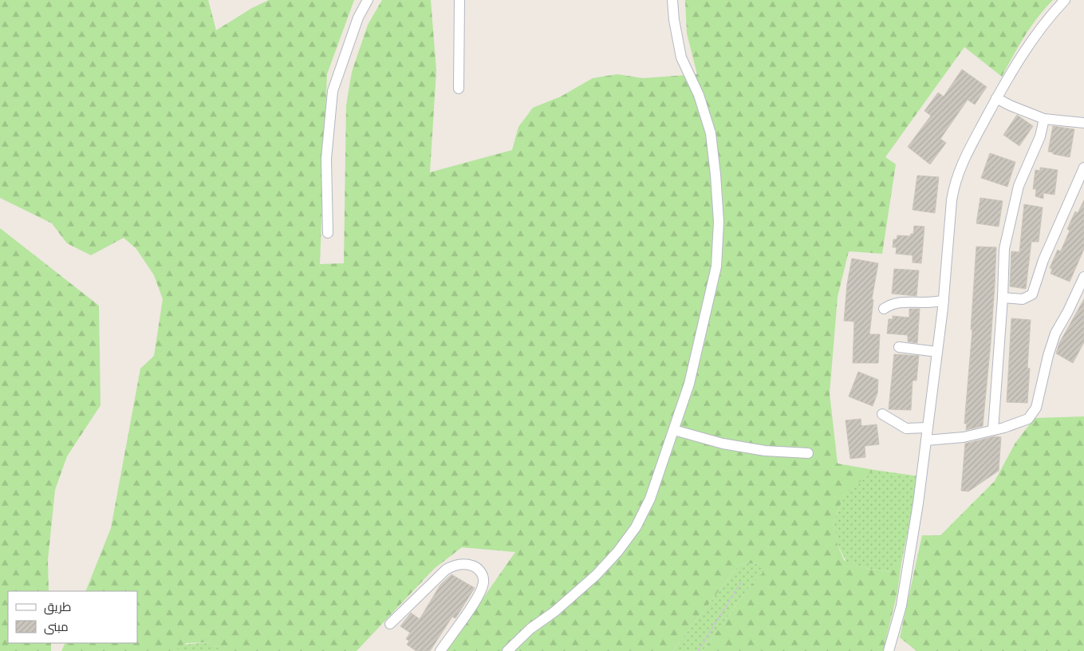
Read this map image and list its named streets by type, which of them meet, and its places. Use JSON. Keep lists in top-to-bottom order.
{
  "legend": ["طريق", "مبنى"]
}
